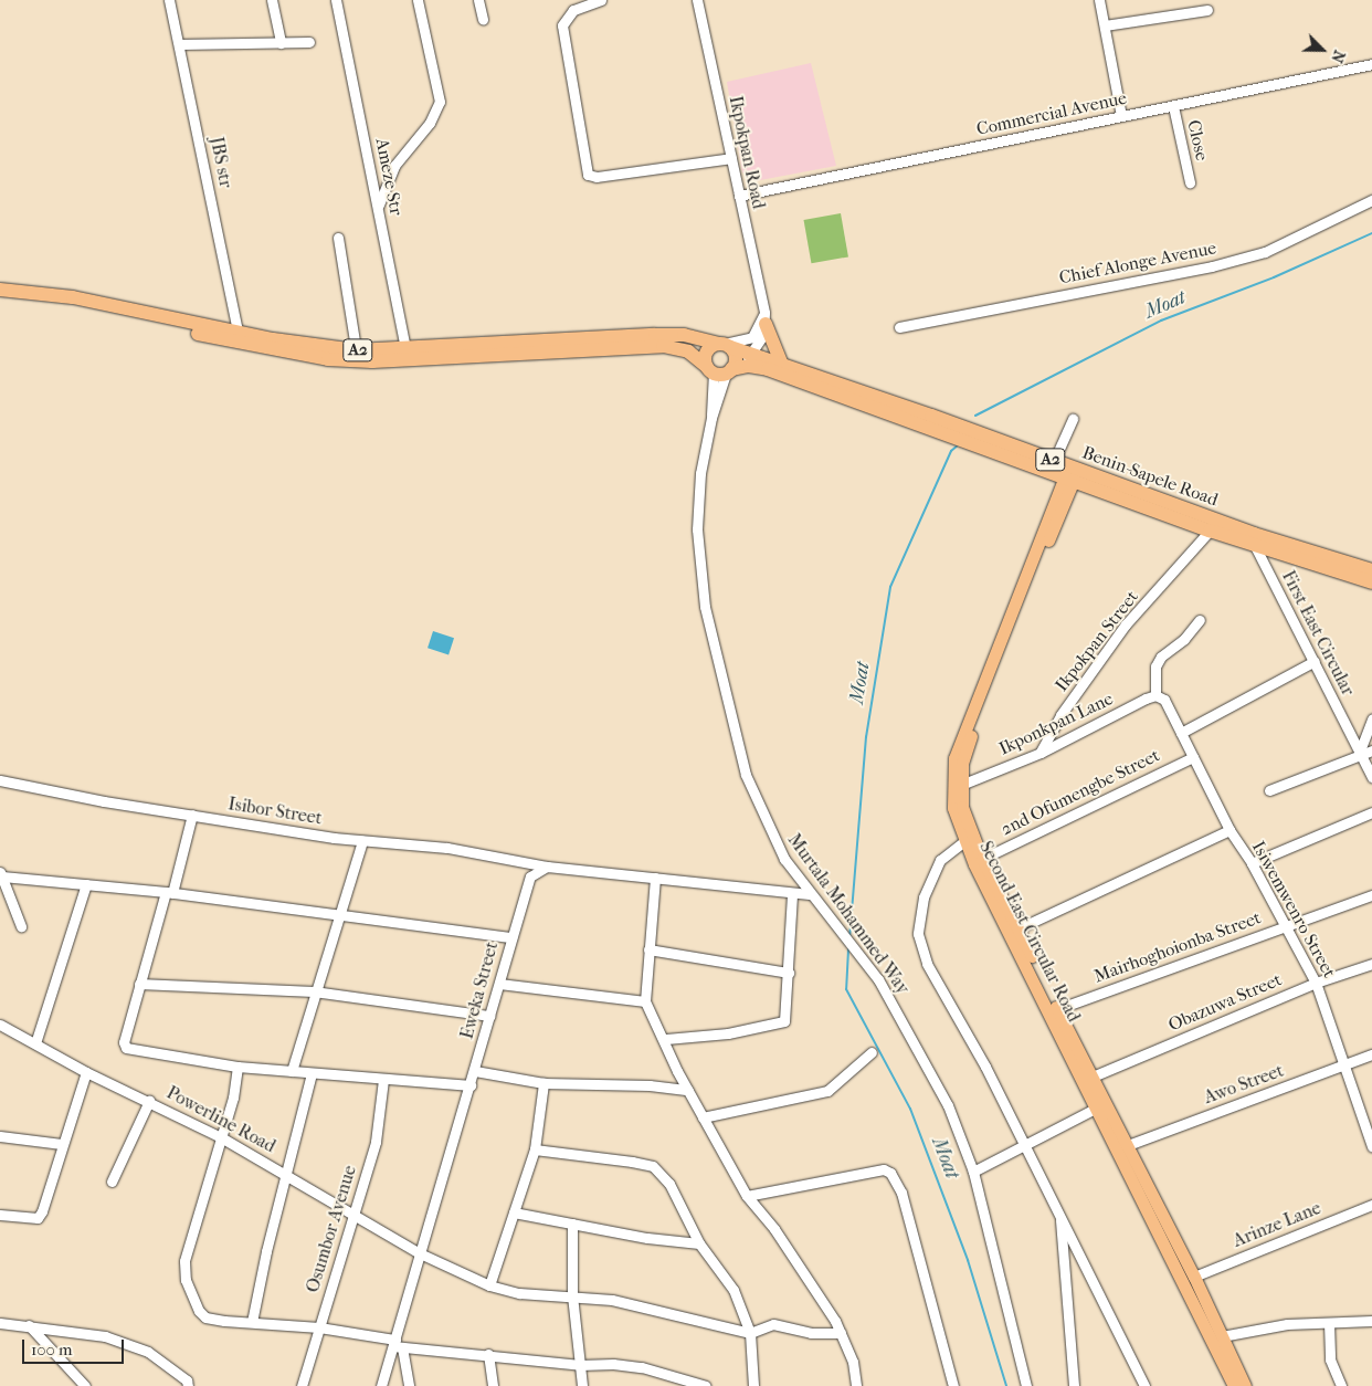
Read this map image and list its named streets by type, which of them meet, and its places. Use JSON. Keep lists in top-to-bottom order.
{
  "streets": {
    "highway": ["A2", "Benin-Sapele Road"],
    "main road": ["Second East Circular Road"],
    "street": [
      "Commercial Avenue",
      "Close",
      "Ikpokpan Road",
      "JBS str",
      "Ameze Str",
      "Chief Alonge Avenue",
      "First East Circular",
      "Ikpokpan Street",
      "Ikponkpan Lane",
      "2nd Ofumengbe Street",
      "Isibor Street",
      "Isiwemwenro Street",
      "Murtala Mohammed Way",
      "Mairhoghoionba Street",
      "Eweka Street",
      "Obazuwa Street",
      "Awo Street",
      "Powerline Road",
      "Arinze Lane",
      "Osumbor Avenue"
    ]
  },
  "crossings": [
    ["Commercial Avenue", "Close"],
    ["Commercial Avenue", "Ikpokpan Road"],
    ["JBS str", "A2"],
    ["Ameze Str", "A2"],
    ["A2", "Benin-Sapele Road"],
    ["A2", "Murtala Mohammed Way"],
    ["Benin-Sapele Road", "First East Circular"],
    ["Benin-Sapele Road", "Ikpokpan Street"],
    ["Benin-Sapele Road", "Murtala Mohammed Way"],
    ["Benin-Sapele Road", "Second East Circular Road"],
    ["Ikpokpan Street", "Ikponkpan Lane"],
    ["Ikponkpan Lane", "Isiwemwenro Street"],
    ["Ikponkpan Lane", "Second East Circular Road"],
    ["2nd Ofumengbe Street", "Isiwemwenro Street"],
    ["2nd Ofumengbe Street", "Second East Circular Road"],
    ["Isibor Street", "Eweka Street"],
    ["Isiwemwenro Street", "Mairhoghoionba Street"],
    ["Isiwemwenro Street", "Obazuwa Street"],
    ["Isiwemwenro Street", "Awo Street"],
    ["Second East Circular Road", "Mairhoghoionba Street"],
    ["Second East Circular Road", "Obazuwa Street"],
    ["Second East Circular Road", "Awo Street"],
    ["Second East Circular Road", "Arinze Lane"],
    ["Eweka Street", "Powerline Road"],
    ["Powerline Road", "Osumbor Avenue"]
  ],
  "water": ["Moat"],
  "scale_bar": "100 m",
  "north": "bottom right"
}
